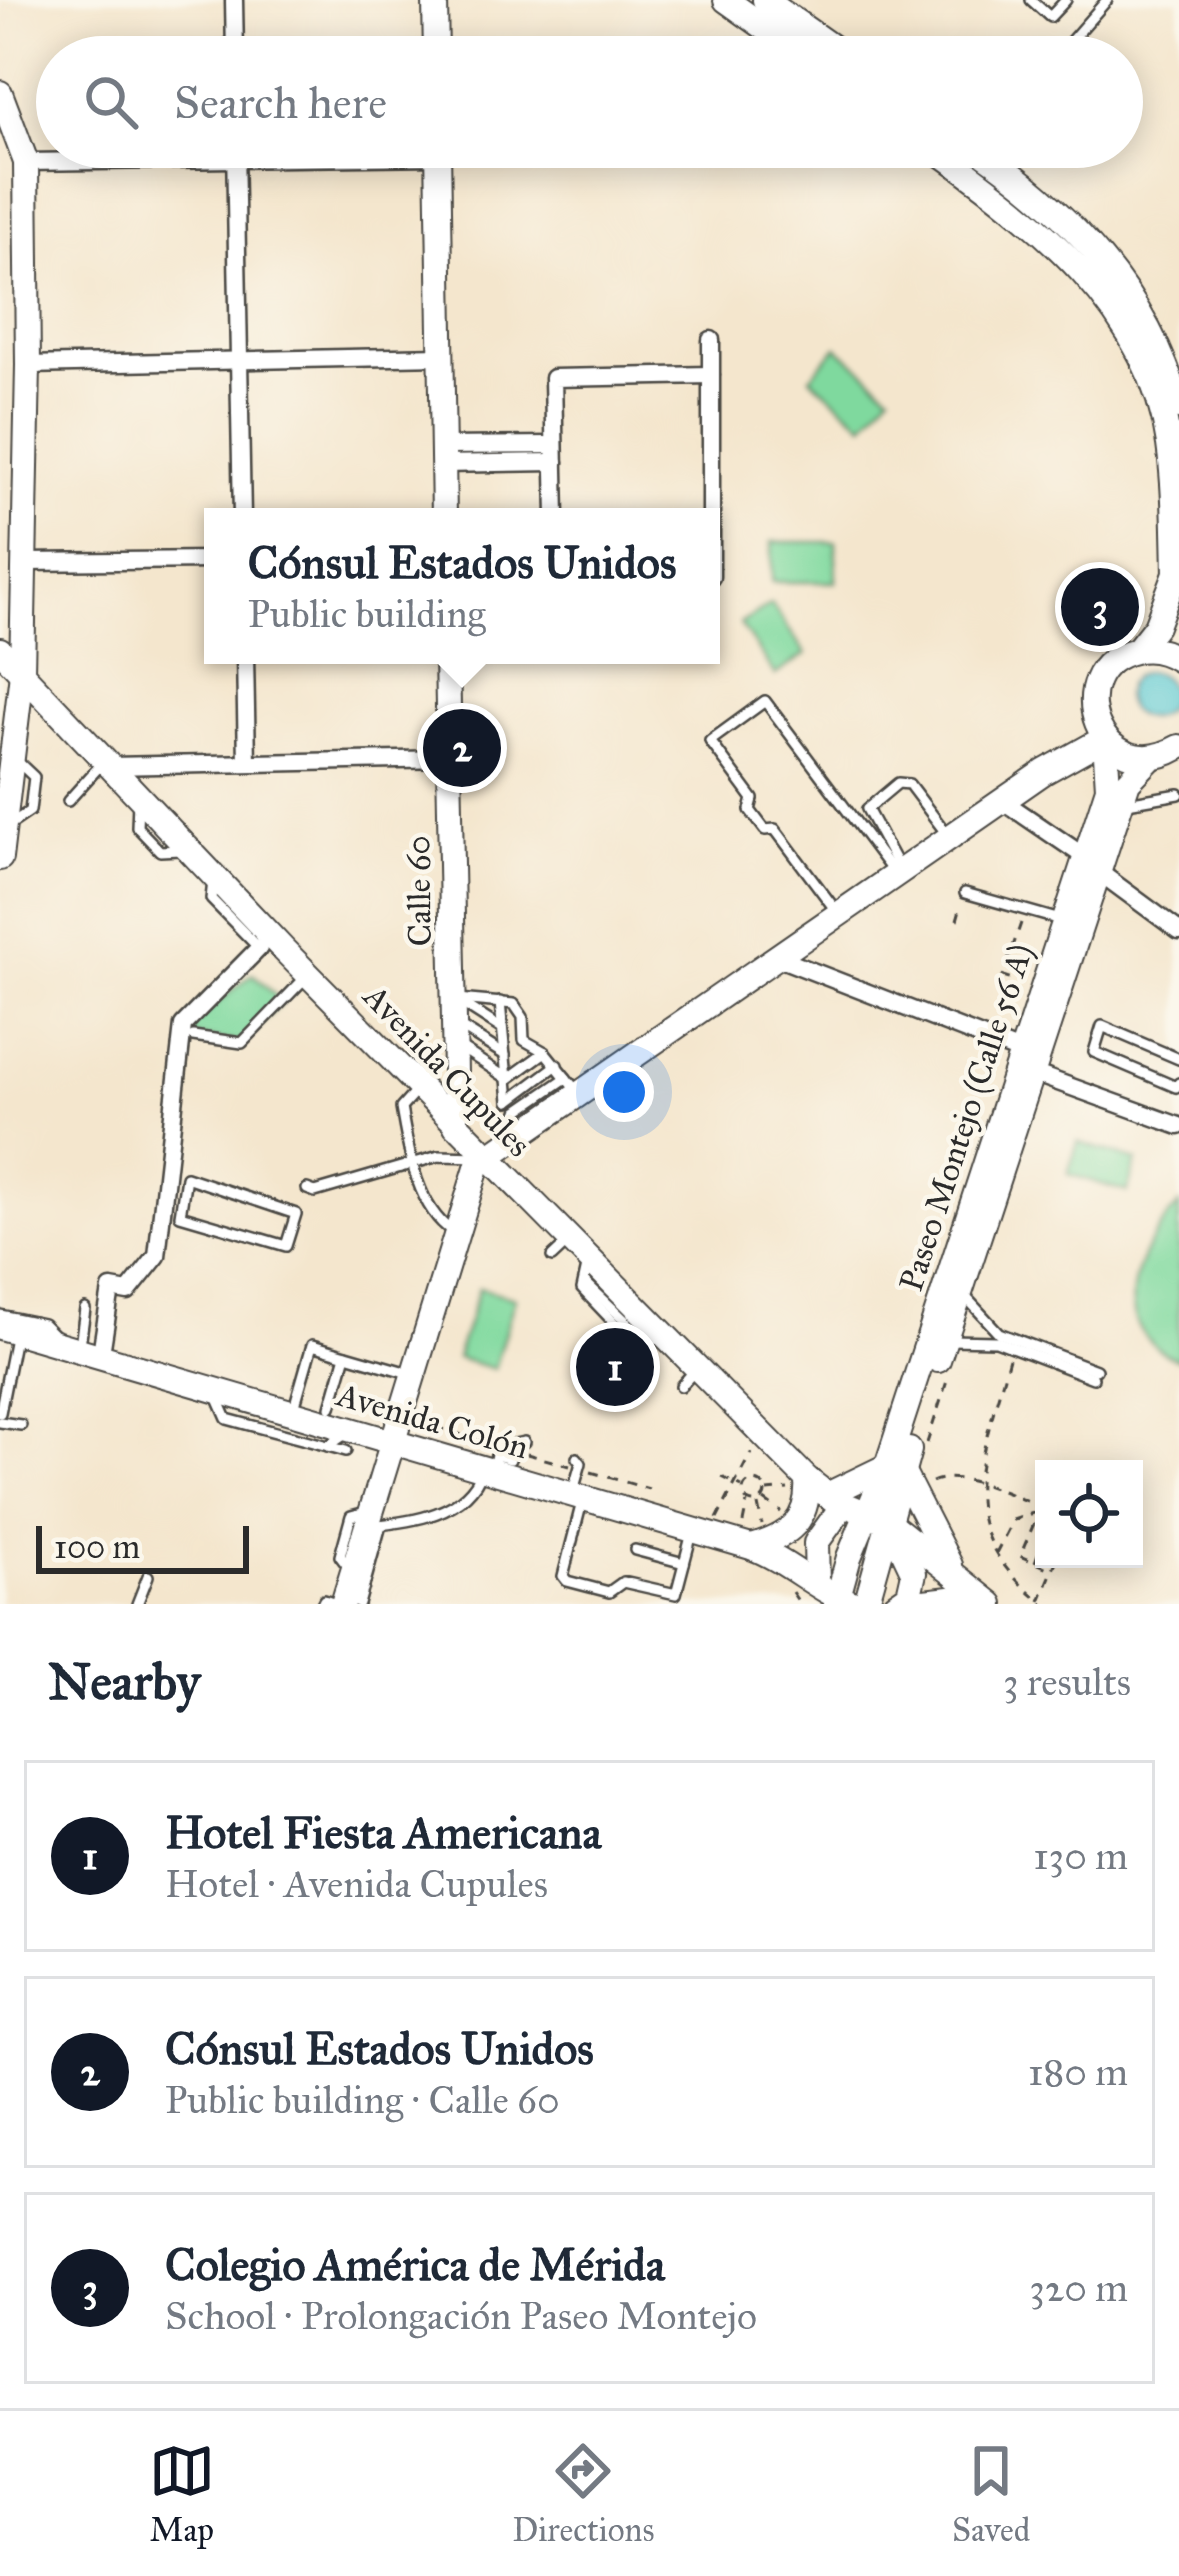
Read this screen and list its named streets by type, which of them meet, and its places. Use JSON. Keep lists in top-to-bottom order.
{
  "streets": {
    "main road": [
      "Calle 60",
      "Avenida Cupules",
      "Paseo Montejo (Calle 56 A)",
      "Avenida Colón"
    ]
  },
  "crossings": [
    ["Calle 60", "Avenida Cupules"],
    ["Avenida Cupules", "Paseo Montejo (Calle 56 A)"]
  ],
  "scale_bar": "100 m",
  "page": {
    "search": "Search here",
    "popup": ["Cónsul Estados Unidos", "Public building"],
    "pins": ["3", "2", "1"],
    "scale": "100 m",
    "heading": ["Nearby", "3 results"],
    "list": [
      {
        "mark": "1",
        "name": "Hotel Fiesta Americana",
        "note": "Hotel · Avenida Cupules",
        "value": "130 m"
      },
      {
        "mark": "2",
        "name": "Cónsul Estados Unidos",
        "note": "Public building · Calle 60",
        "value": "180 m"
      },
      {
        "mark": "3",
        "name": "Colegio América de Mérida",
        "note": "School · Prolongación Paseo Montejo",
        "value": "320 m"
      }
    ],
    "nav": ["Map", "Directions", "Saved"]
  }
}
